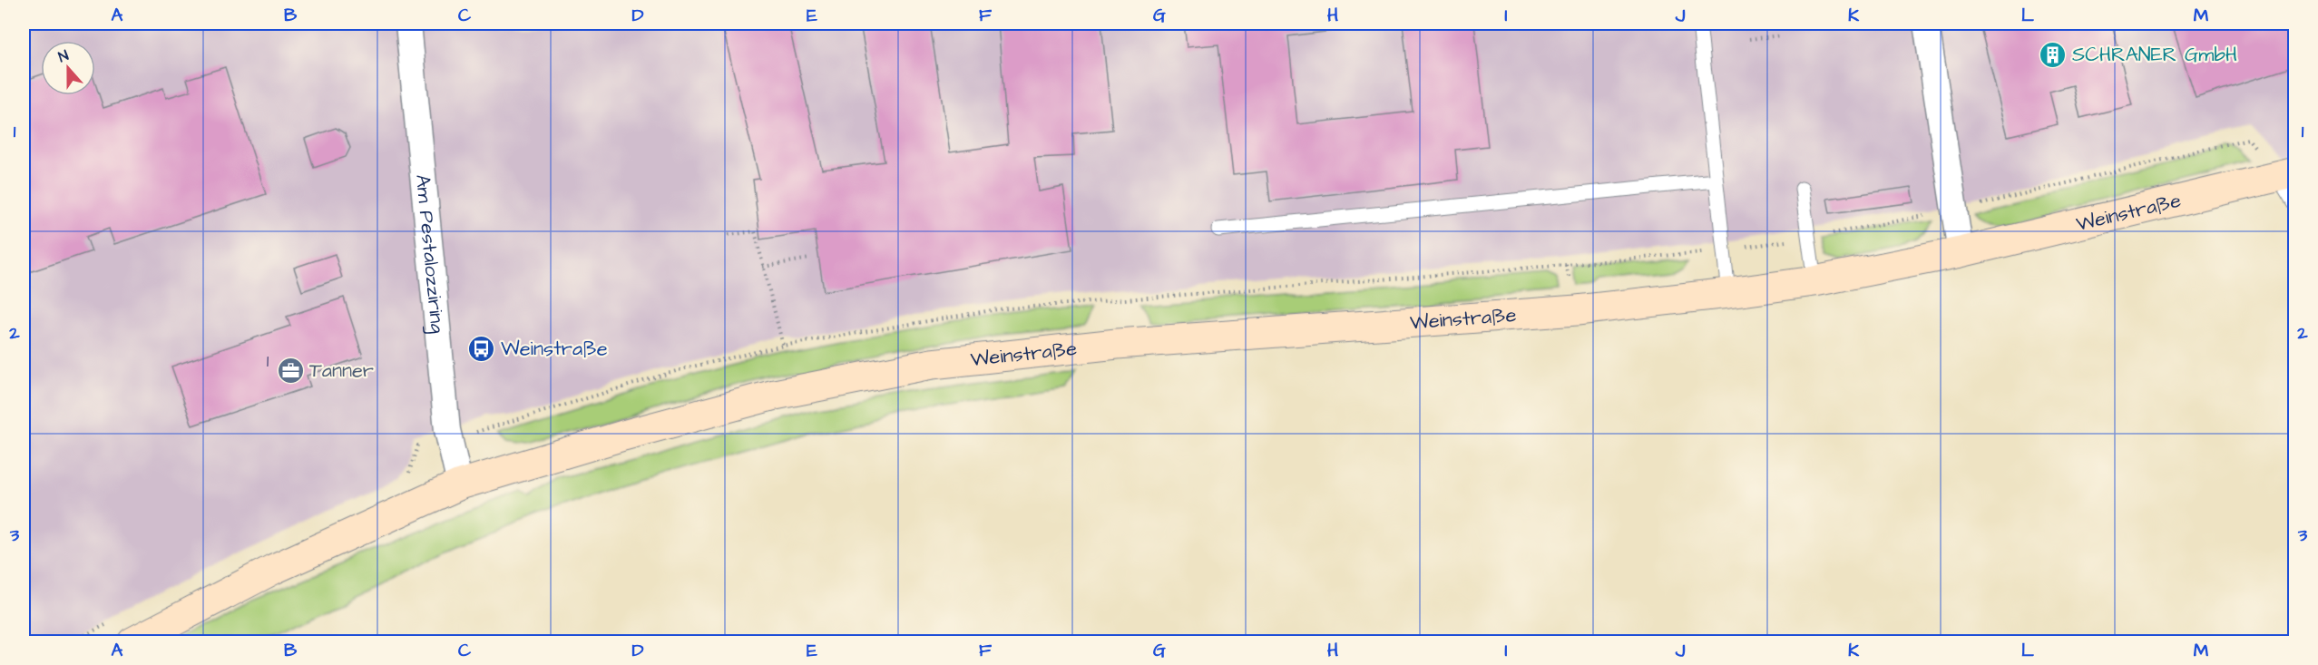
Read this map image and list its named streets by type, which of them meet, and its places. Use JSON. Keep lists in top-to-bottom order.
{
  "streets": {
    "main road": ["Weinstraße"],
    "street": ["Am Pestalozziring"]
  },
  "crossings": [
    ["Weinstraße", "Am Pestalozziring"]
  ],
  "places": {
    "building": ["SCHRANER GmbH"],
    "bus stop": ["Weinstraße"],
    "office": ["Tanner"]
  },
  "house_numbers": ["1"],
  "north": "top",
  "grid": {
    "columns": [
      "A",
      "B",
      "C",
      "D",
      "E",
      "F",
      "G",
      "H",
      "I",
      "J",
      "K",
      "L",
      "M"
    ],
    "rows": ["1", "2", "3"]
  }
}
